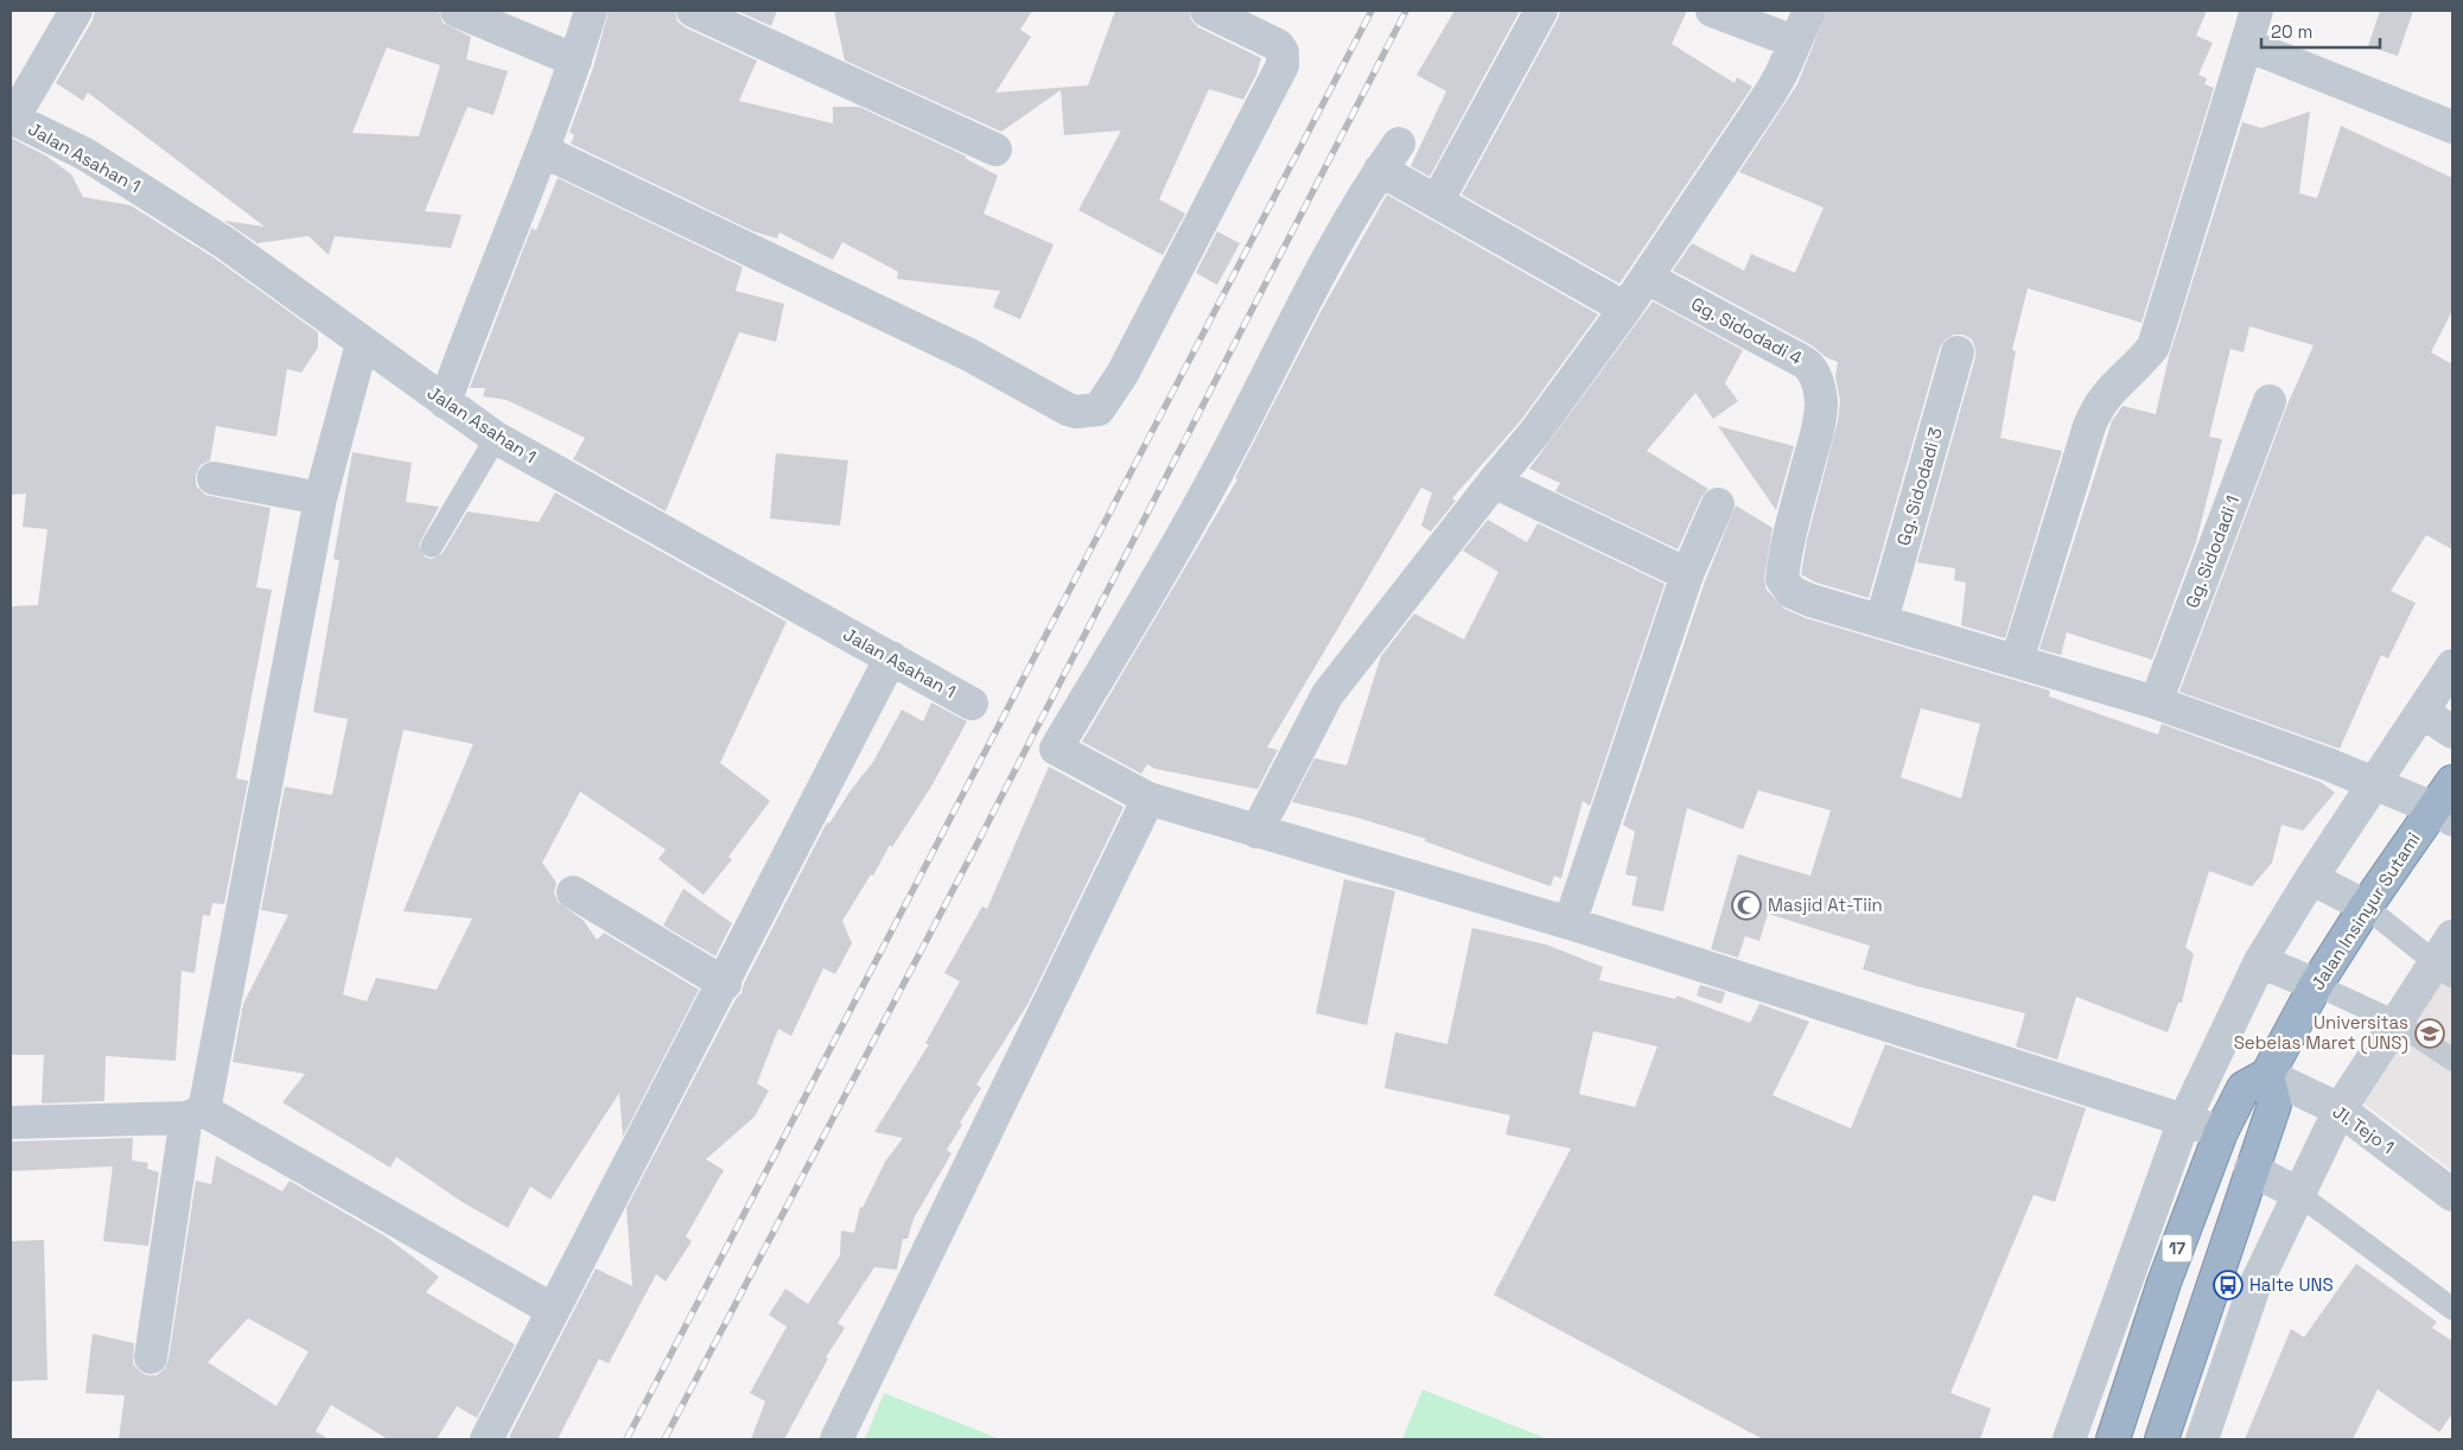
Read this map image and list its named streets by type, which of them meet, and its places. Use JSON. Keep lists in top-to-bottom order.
{
  "streets": {
    "highway": ["Jalan Insinyur Sutami", "17"],
    "street": [
      "Jalan Asahan 1",
      "Gg. Sidodadi 4",
      "Gg. Sidodadi 3",
      "Gg. Sidodadi 1",
      "Jl. Tejo 1"
    ]
  },
  "crossings": [
    ["Gg. Sidodadi 4", "Gg. Sidodadi 3"],
    ["Jalan Insinyur Sutami", "Jl. Tejo 1"],
    ["Jalan Insinyur Sutami", "17"],
    ["Jl. Tejo 1", "17"]
  ],
  "places": {
    "mosque": ["Masjid At-Tiin"],
    "school or university": ["Universitas Sebelas Maret (UNS)"],
    "bus stop": ["Halte UNS"]
  },
  "scale_bar": "20 m"
}
